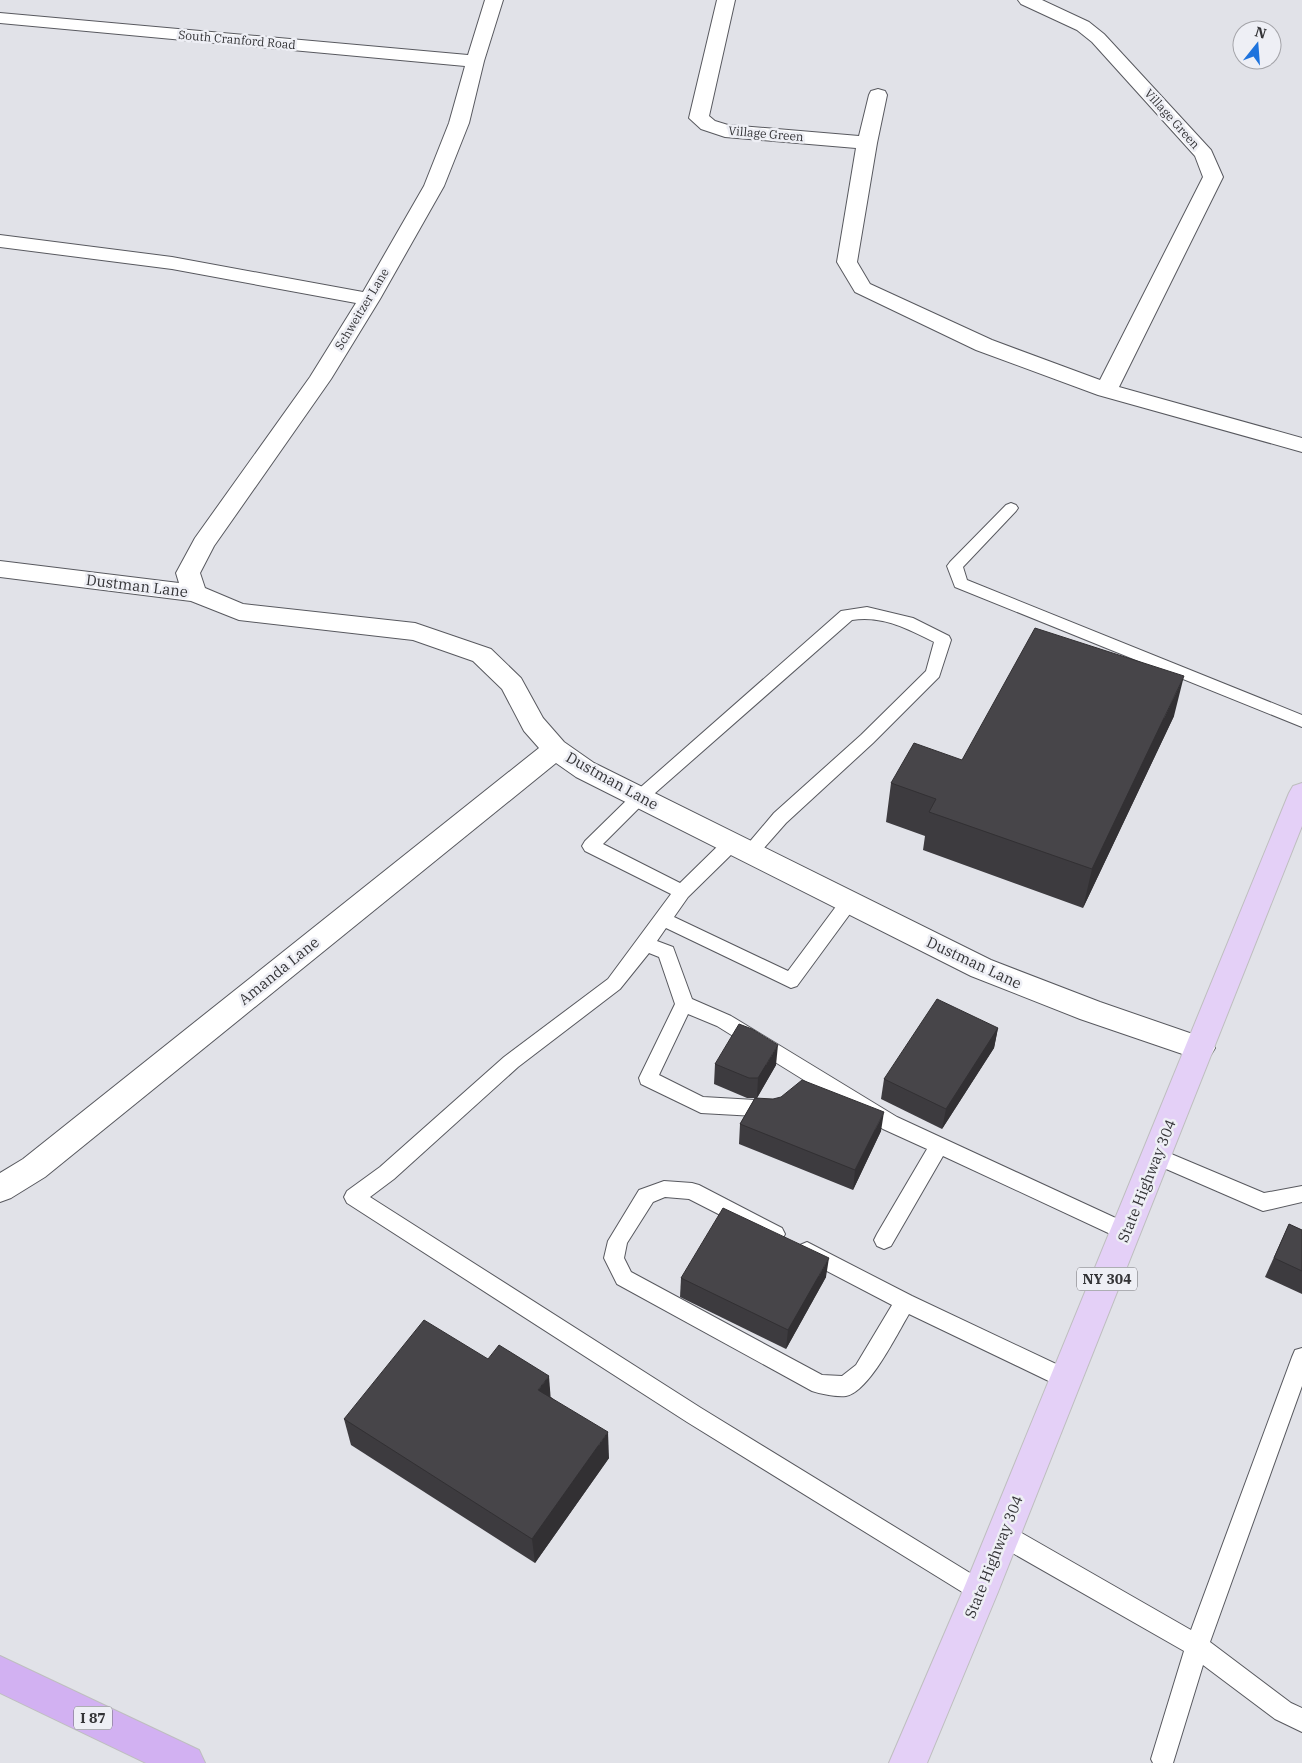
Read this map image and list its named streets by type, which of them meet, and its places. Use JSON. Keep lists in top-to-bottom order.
{
  "streets": {
    "highway": ["I 87"],
    "main road": ["State Highway 304", "NY 304"],
    "street": [
      "South Cranford Road",
      "Village Green",
      "Schweitzer Lane",
      "Dustman Lane",
      "Amanda Lane"
    ]
  },
  "crossings": [
    ["South Cranford Road", "Schweitzer Lane"],
    ["Schweitzer Lane", "Dustman Lane"],
    ["Dustman Lane", "Amanda Lane"],
    ["Dustman Lane", "State Highway 304"]
  ],
  "north": "top"
}
